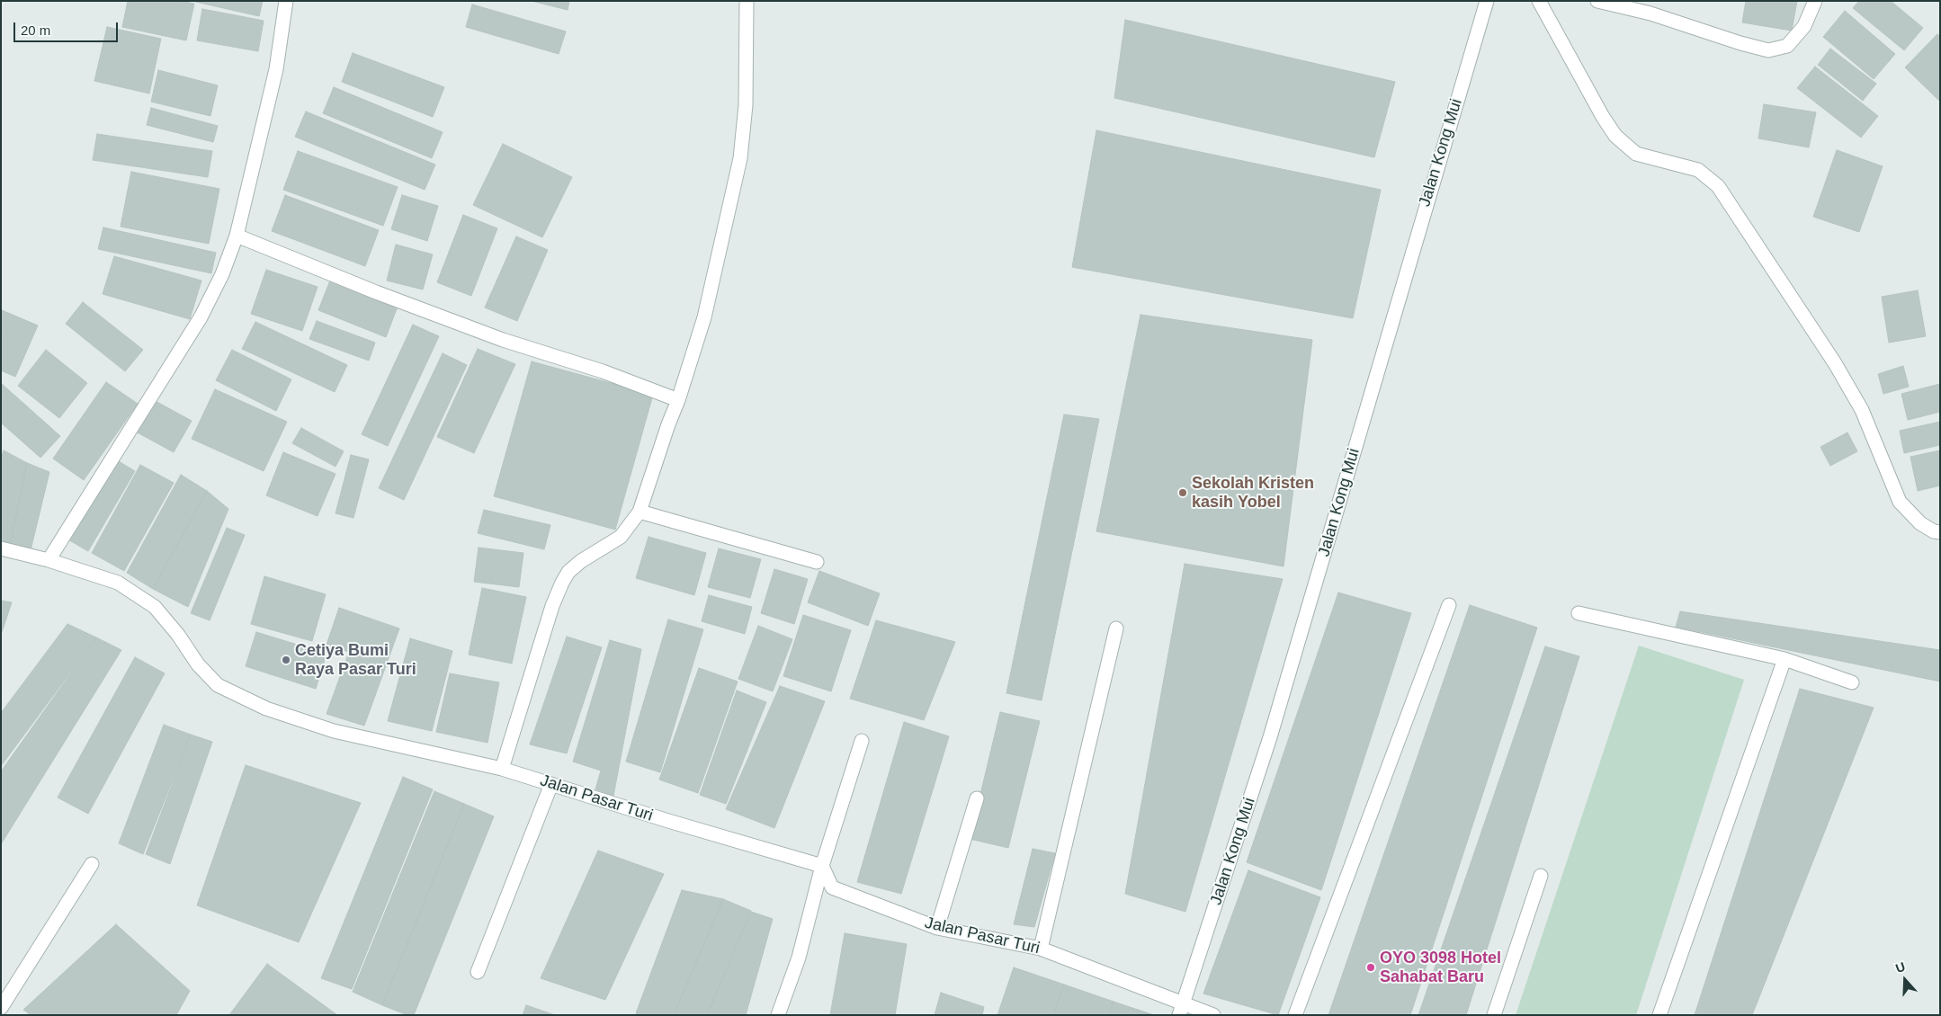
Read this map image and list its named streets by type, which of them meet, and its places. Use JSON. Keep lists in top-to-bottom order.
{
  "streets": {
    "street": ["Jalan Kong Mui", "Jalan Pasar Turi"]
  },
  "crossings": [
    ["Jalan Kong Mui", "Jalan Pasar Turi"]
  ],
  "places": ["Sekolah Kristen kasih Yobel", "Cetiya Bumi Raya Pasar Turi", "OYO 3098 Hotel Sahabat Baru"],
  "scale_bar": "20 m",
  "north": "top"
}
